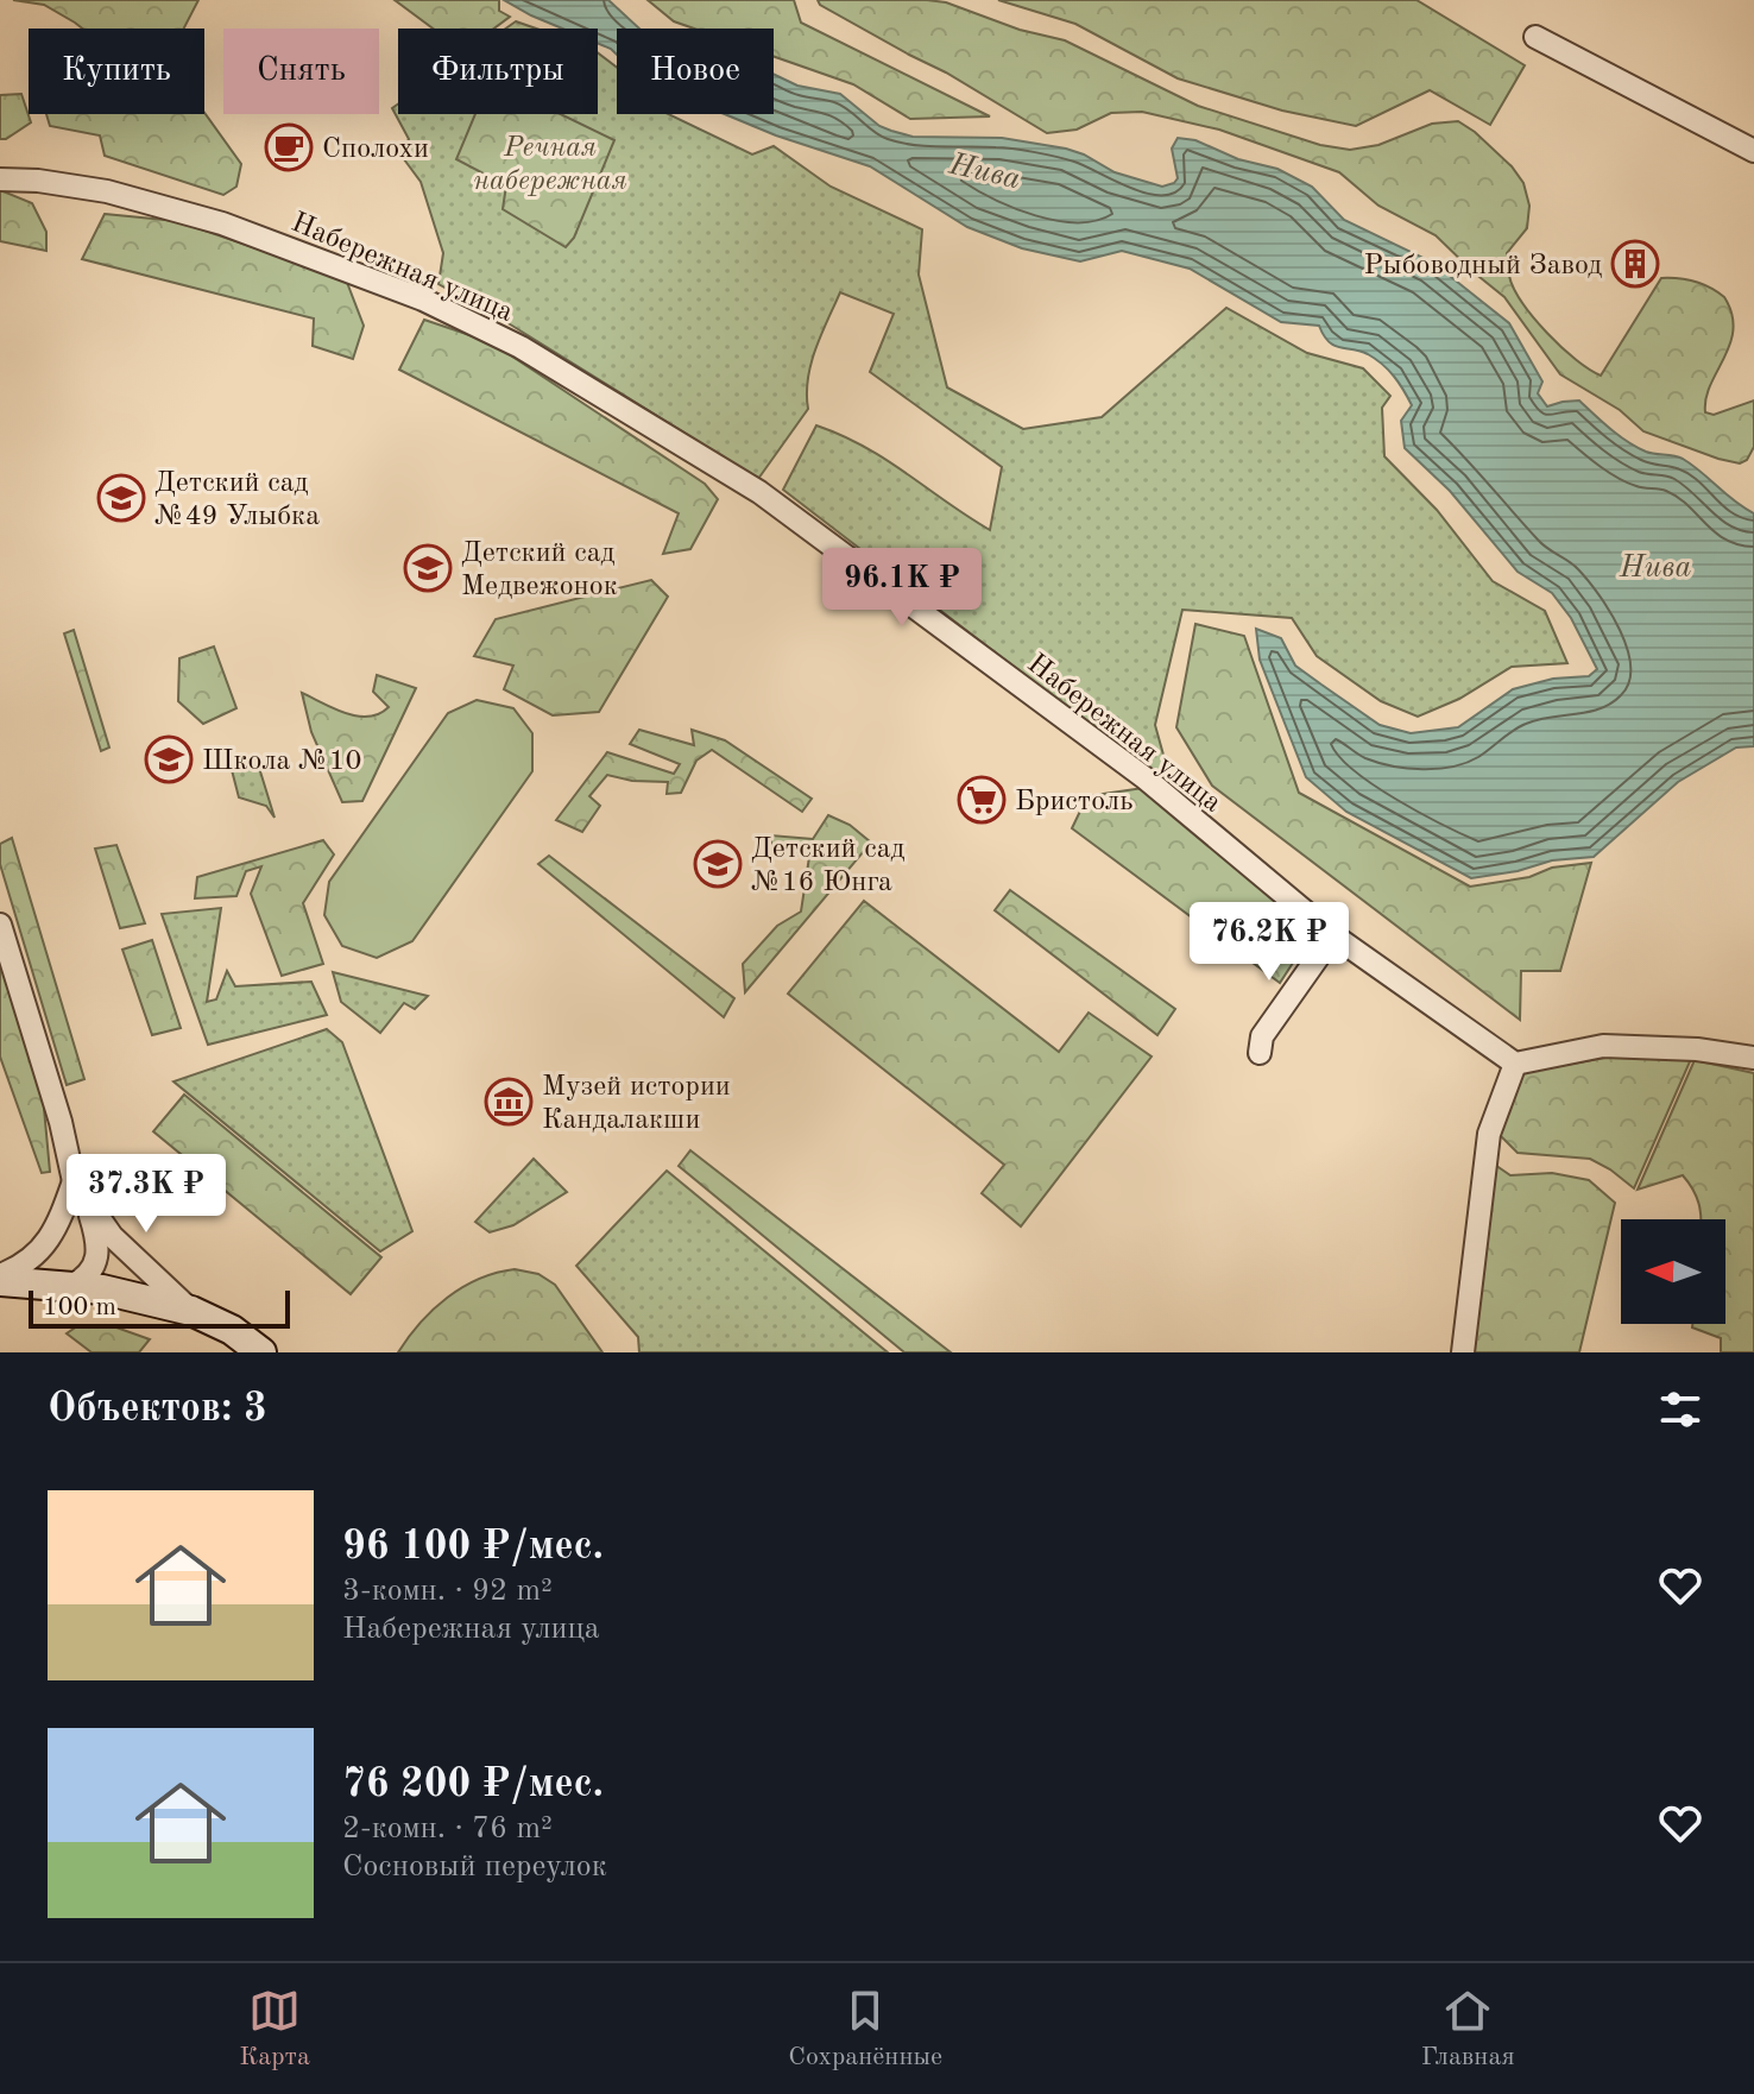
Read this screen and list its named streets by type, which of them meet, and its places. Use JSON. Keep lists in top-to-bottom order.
{
  "streets": {
    "street": ["Набережная улица"]
  },
  "water": ["Нива"],
  "parks": ["Речная набережная"],
  "places": {
    "cafe": ["Сполохи"],
    "building": ["Рыбоводный Завод"],
    "school or university": [
      "Детский сад №49 Улыбка",
      "Детский сад Медвежонок",
      "Школа №10",
      "Детский сад №16 Юнга"
    ],
    "supermarket": ["Бристоль"],
    "museum": ["Музей истории Кандалакши"]
  },
  "scale_bar": "100 m",
  "north": "left",
  "page": {
    "chip": [
      "Купить",
      "Снять",
      "Фильтры",
      "Новое"
    ],
    "price": ["96.1K ₽", "76.2K ₽", "37.3K ₽"],
    "scale": "100 m",
    "heading": "Объектов: 3",
    "list": [
      {
        "name": "96 100 ₽/мес.",
        "note": "3-комн. · 92 m² · Набережная улица"
      },
      {
        "name": "76 200 ₽/мес.",
        "note": "2-комн. · 76 m² · Сосновый переулок"
      }
    ],
    "tabs": ["Карта", "Сохранённые", "Главная"]
  }
}
